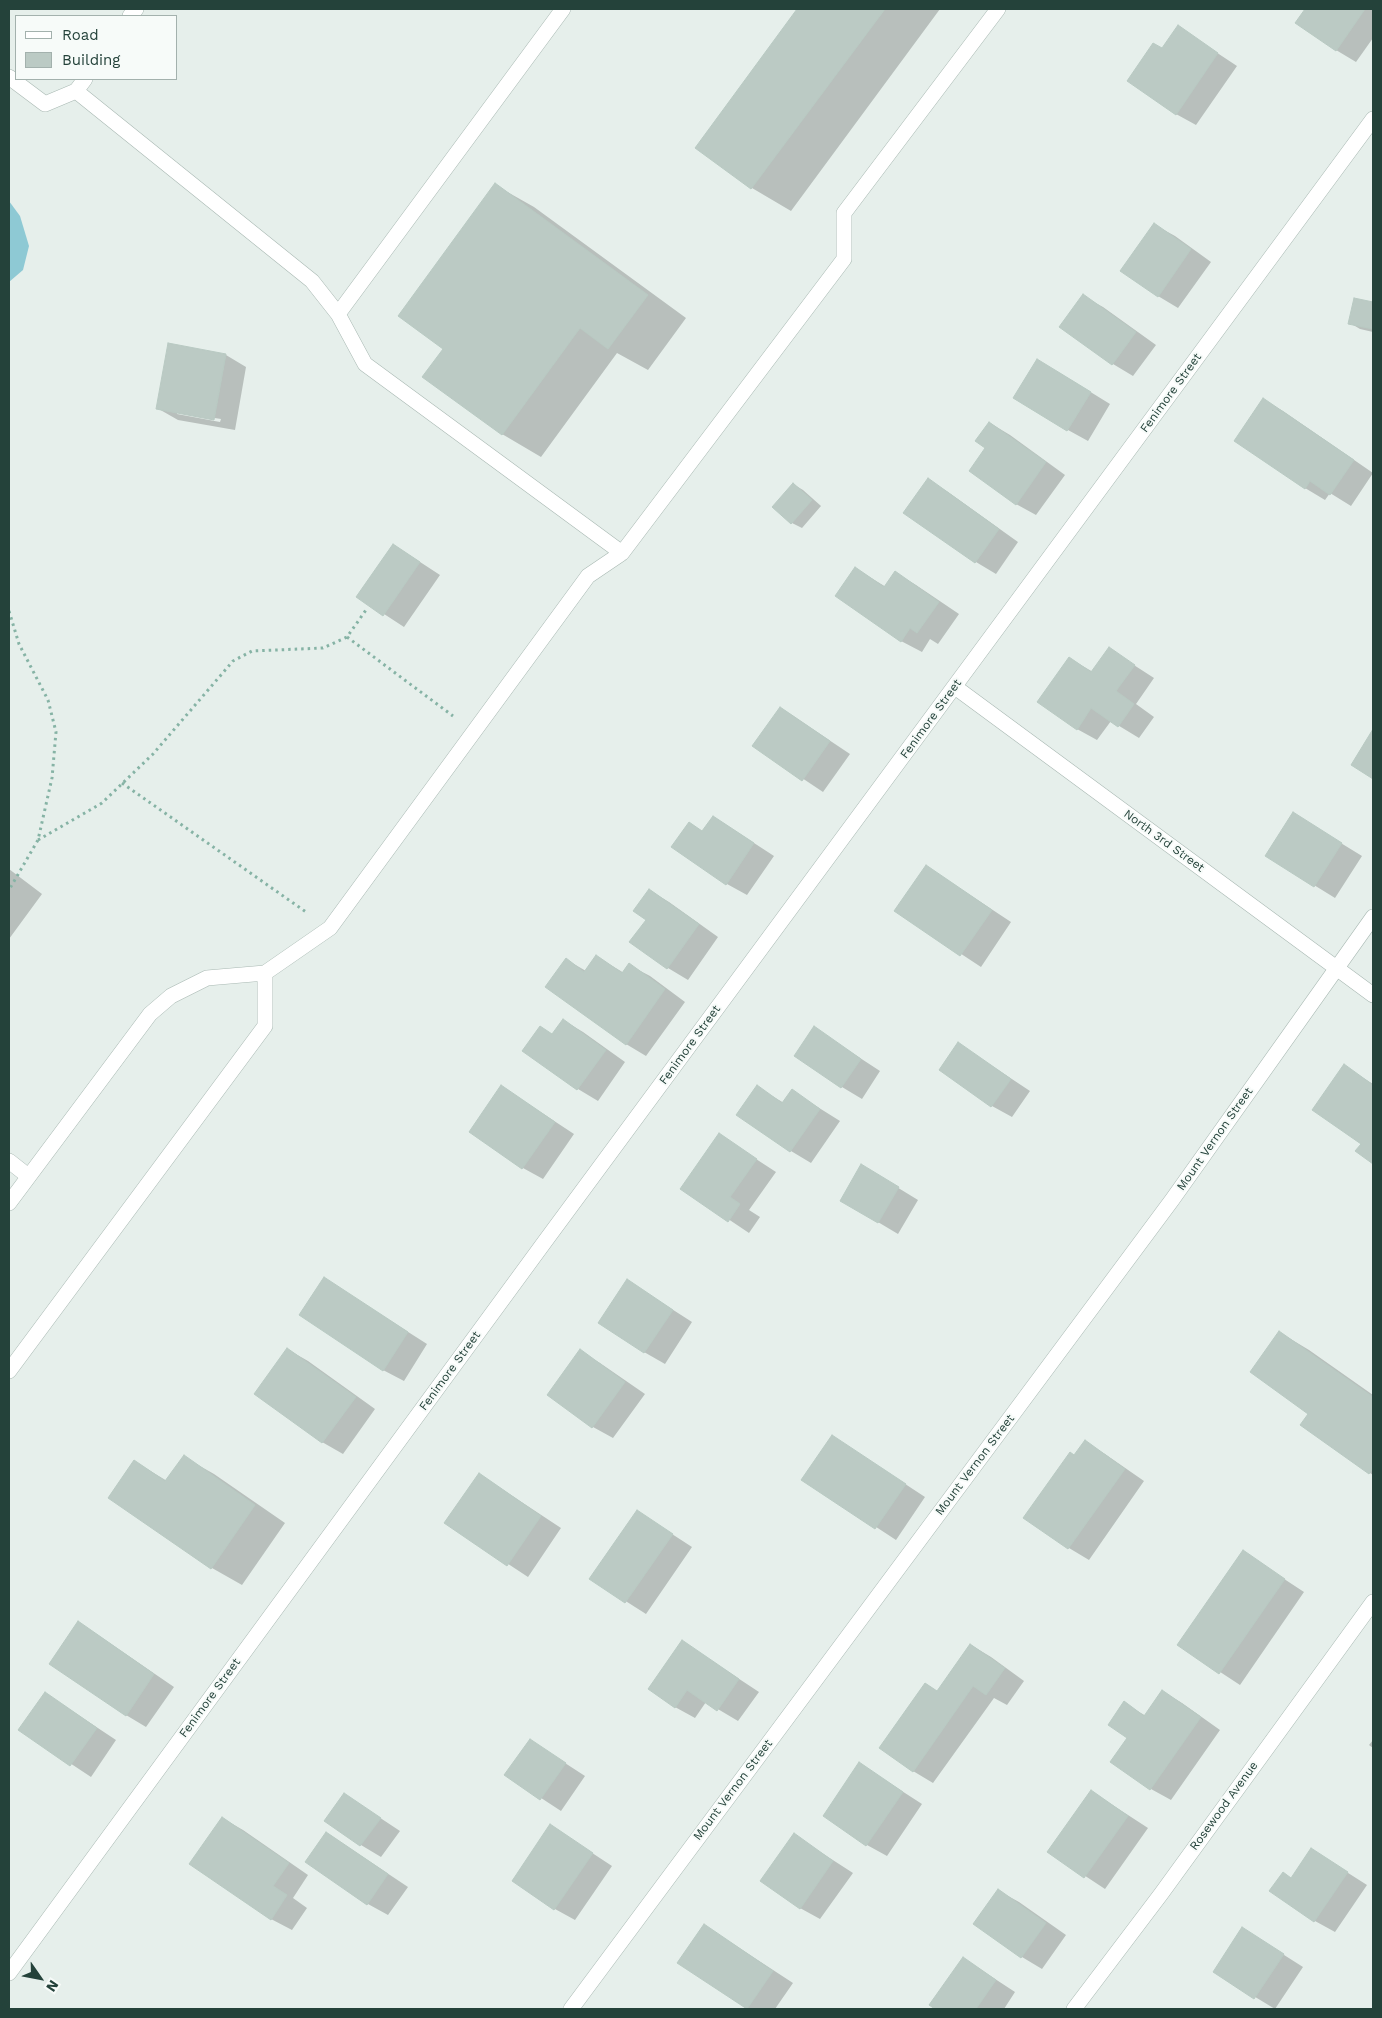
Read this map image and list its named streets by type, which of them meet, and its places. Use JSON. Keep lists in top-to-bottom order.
{
  "streets": {
    "street": [
      "Fenimore Street",
      "North 3rd Street",
      "Mount Vernon Street",
      "Rosewood Avenue"
    ]
  },
  "crossings": [
    ["Fenimore Street", "North 3rd Street"],
    ["North 3rd Street", "Mount Vernon Street"]
  ],
  "legend": ["Road", "Building"],
  "north": "bottom right"
}
